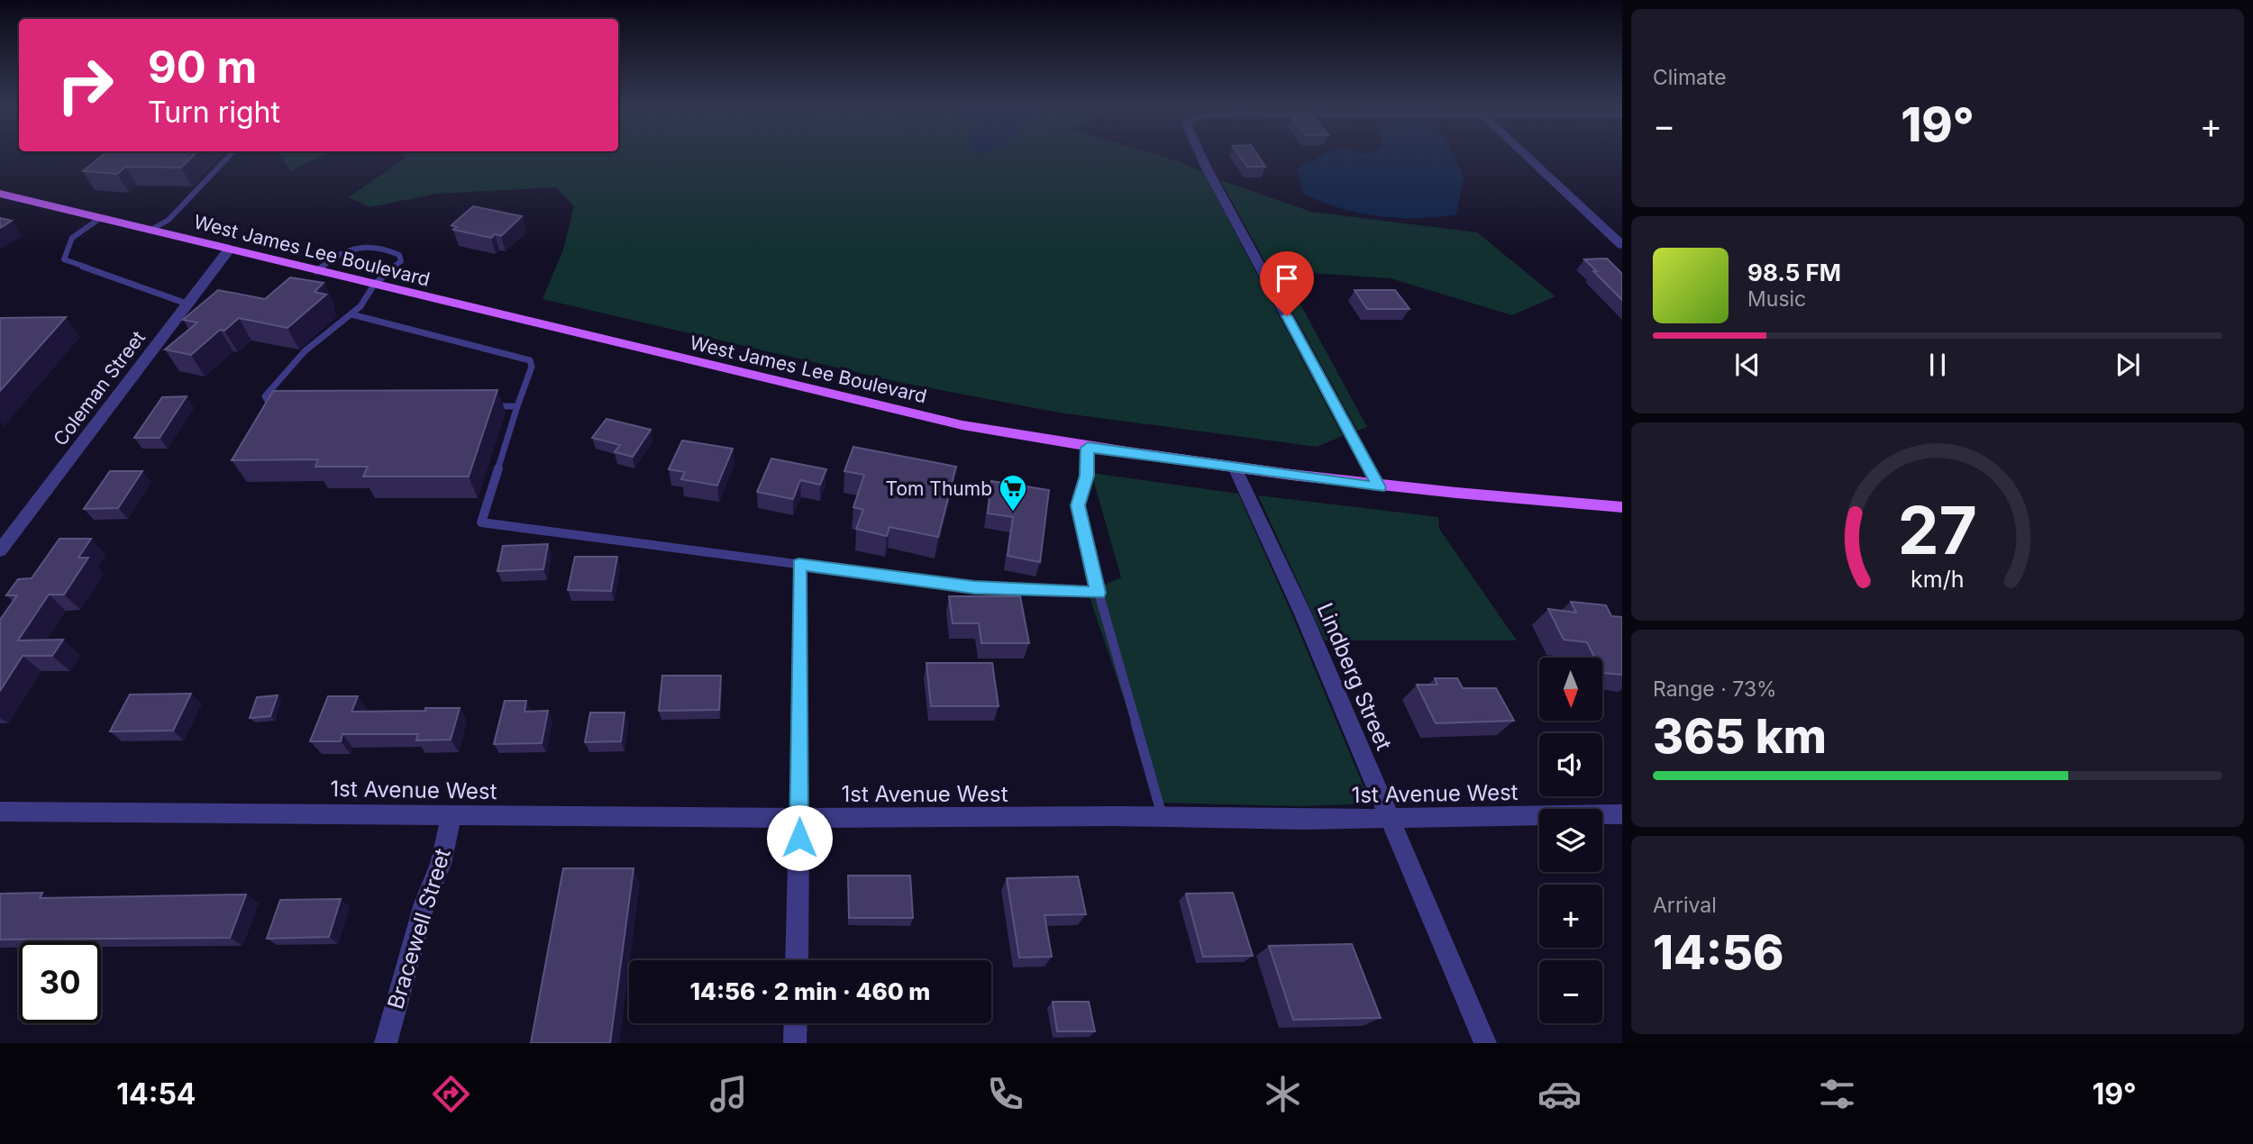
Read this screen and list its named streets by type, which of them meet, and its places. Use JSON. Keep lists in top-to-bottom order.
{
  "streets": {
    "main road": ["West James Lee Boulevard"],
    "street": [
      "Coleman Street",
      "Lindberg Street",
      "1st Avenue West",
      "Bracewell Street"
    ]
  },
  "crossings": [
    ["West James Lee Boulevard", "Coleman Street"],
    ["West James Lee Boulevard", "Lindberg Street"],
    ["Lindberg Street", "1st Avenue West"],
    ["1st Avenue West", "Bracewell Street"]
  ],
  "places": {
    "supermarket": ["Tom Thumb"]
  },
  "north": "bottom",
  "page": {
    "tile": [
      "Climate",
      ["Range · 73%", "365 km"],
      ["Arrival", "14:56"]
    ],
    "turn": ["90 m", "Turn right"],
    "heat": ["−", "19°", "+"],
    "song": ["98.5 FM", "Music"],
    "map_buttons": ["+", "−"],
    "limit": "30",
    "trip": "14:56 · 2 min · 460 m",
    "tabs": ["14:54", "19°"],
    "gauge": ["27", "km/h"]
  }
}
